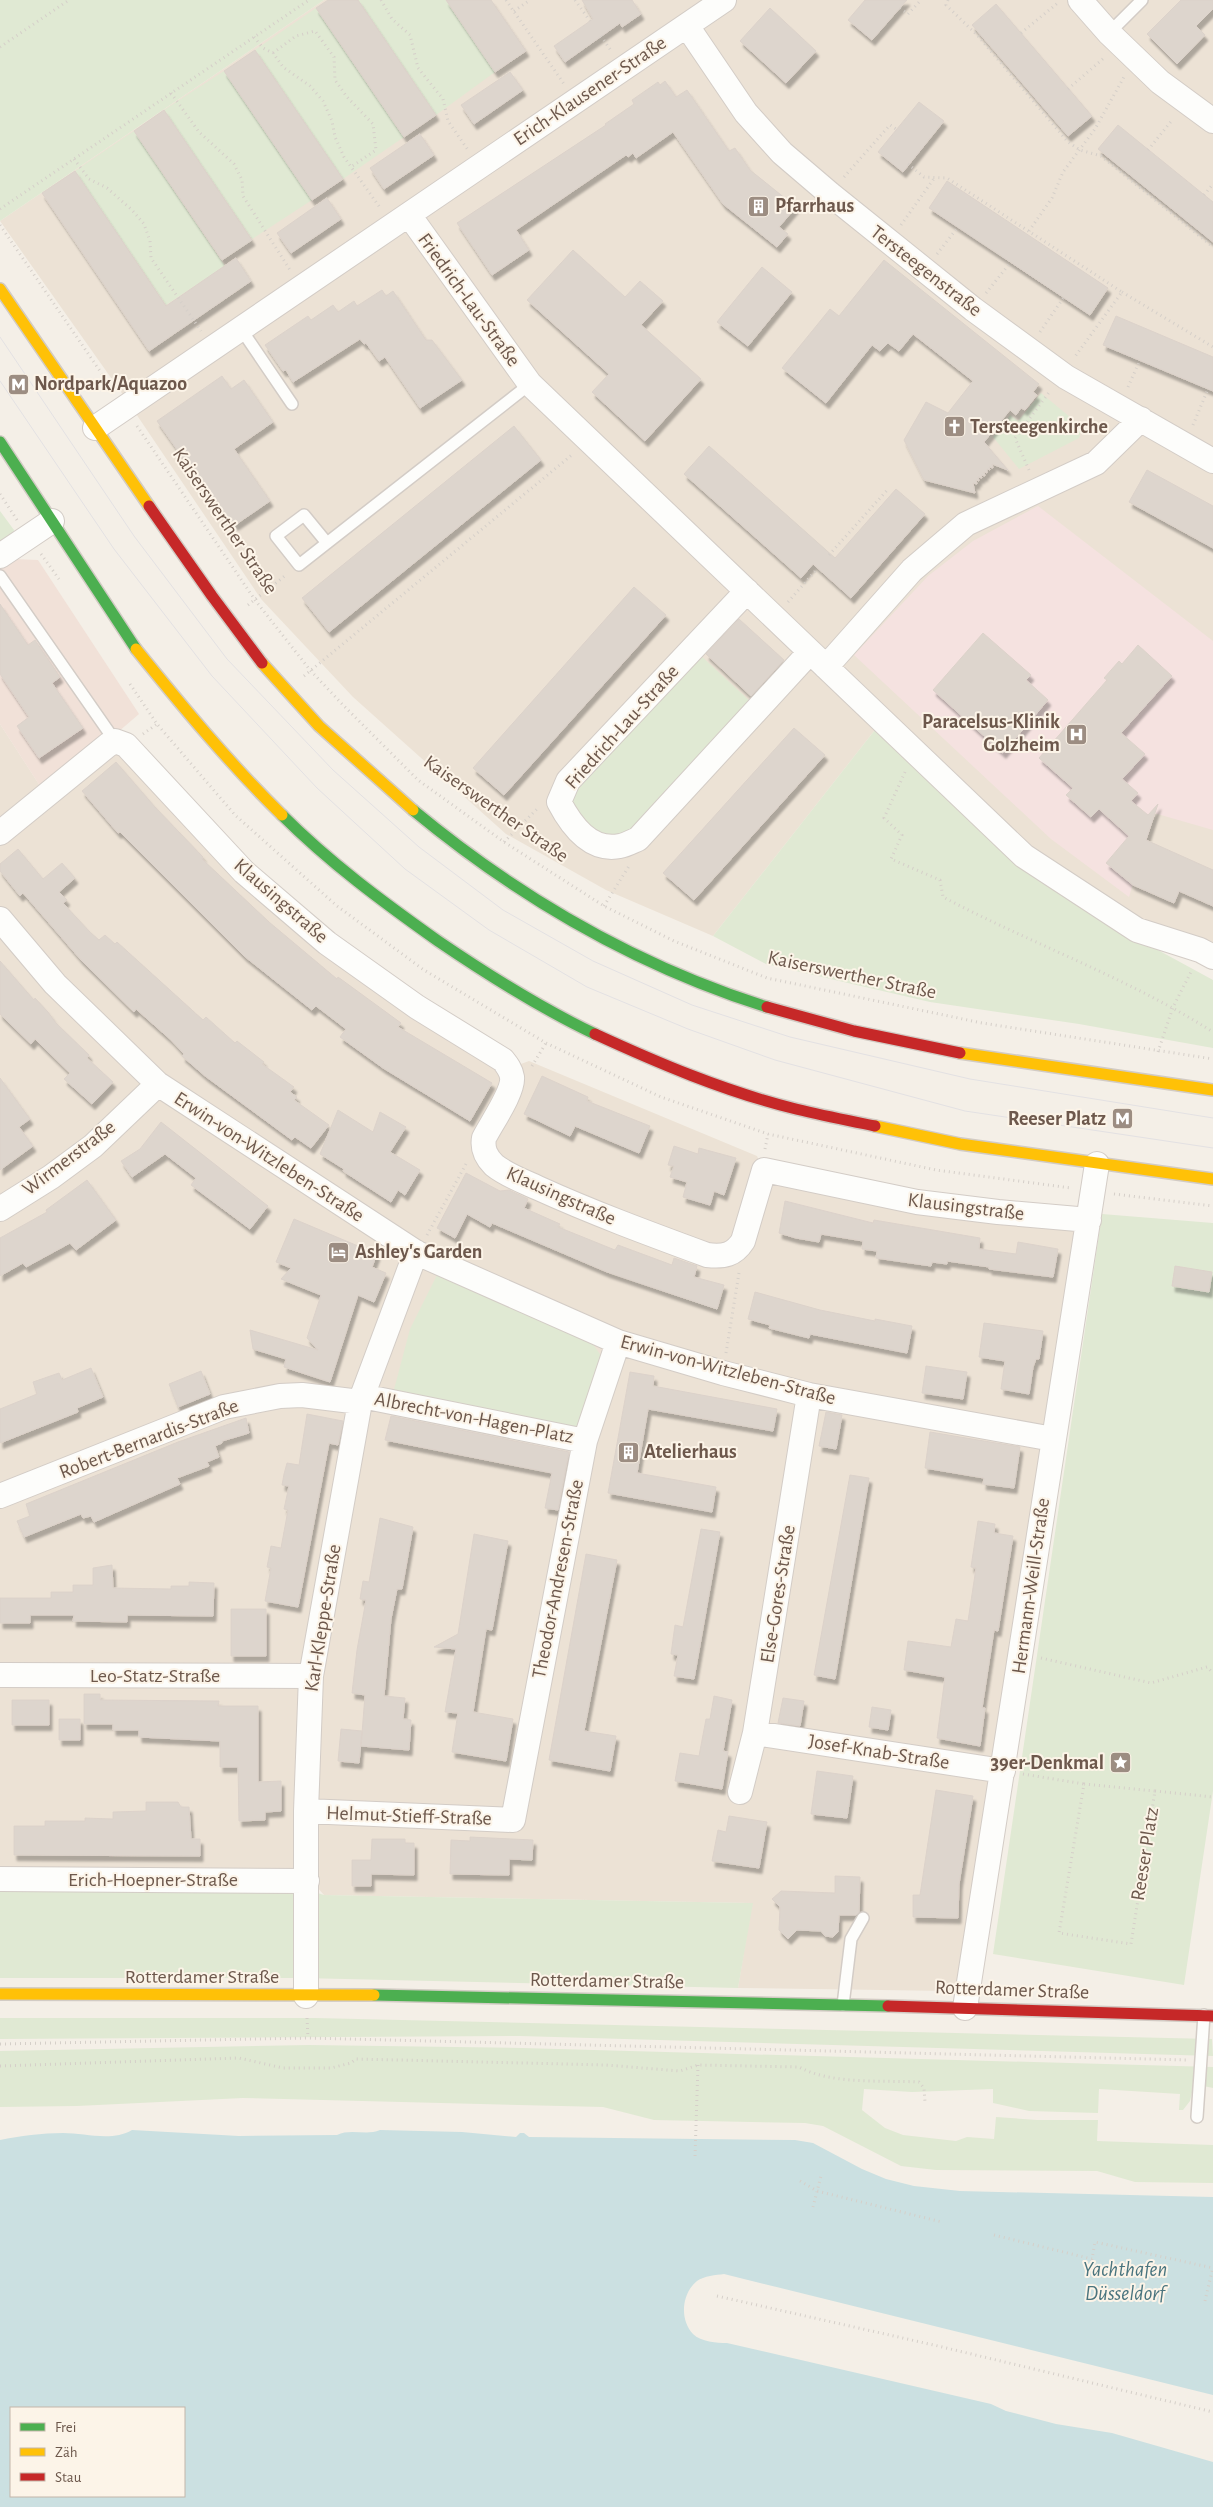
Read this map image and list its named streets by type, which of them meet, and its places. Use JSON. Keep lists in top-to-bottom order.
{
  "streets": {
    "street": [
      "Erich-Klausener-Straße",
      "Tersteegenstraße",
      "Friedrich-Lau-Straße",
      "Klausingstraße",
      "Erwin-von-Witzleben-Straße",
      "Wirmerstraße",
      "Albrecht-von-Hagen-Platz",
      "Robert-Bernardis-Straße",
      "Theodor-Andresen-Straße",
      "Hermann-Weill-Straße",
      "Else-Gores-Straße",
      "Karl-Kleppe-Straße",
      "Leo-Statz-Straße",
      "Josef-Knab-Straße",
      "Helmut-Stieff-Straße",
      "Erich-Hoepner-Straße",
      "Rotterdamer Straße"
    ],
    "path": ["Kaiserswerther Straße", "Reeser Platz"]
  },
  "crossings": [
    ["Erich-Klausener-Straße", "Tersteegenstraße"],
    ["Erich-Klausener-Straße", "Friedrich-Lau-Straße"],
    ["Erich-Klausener-Straße", "Kaiserswerther Straße"],
    ["Klausingstraße", "Hermann-Weill-Straße"],
    ["Erwin-von-Witzleben-Straße", "Wirmerstraße"],
    ["Erwin-von-Witzleben-Straße", "Theodor-Andresen-Straße"],
    ["Erwin-von-Witzleben-Straße", "Hermann-Weill-Straße"],
    ["Erwin-von-Witzleben-Straße", "Else-Gores-Straße"],
    ["Erwin-von-Witzleben-Straße", "Karl-Kleppe-Straße"],
    ["Albrecht-von-Hagen-Platz", "Robert-Bernardis-Straße"],
    ["Albrecht-von-Hagen-Platz", "Theodor-Andresen-Straße"],
    ["Albrecht-von-Hagen-Platz", "Karl-Kleppe-Straße"],
    ["Robert-Bernardis-Straße", "Karl-Kleppe-Straße"],
    ["Theodor-Andresen-Straße", "Helmut-Stieff-Straße"],
    ["Hermann-Weill-Straße", "Josef-Knab-Straße"],
    ["Hermann-Weill-Straße", "Rotterdamer Straße"],
    ["Else-Gores-Straße", "Josef-Knab-Straße"],
    ["Karl-Kleppe-Straße", "Leo-Statz-Straße"],
    ["Karl-Kleppe-Straße", "Helmut-Stieff-Straße"],
    ["Karl-Kleppe-Straße", "Erich-Hoepner-Straße"],
    ["Karl-Kleppe-Straße", "Rotterdamer Straße"]
  ],
  "water": ["Yachthafen Düsseldorf"],
  "places": {
    "building": ["Pfarrhaus", "Atelierhaus"],
    "metro station": ["Nordpark/Aquazoo", "Reeser Platz"],
    "church": ["Tersteegenkirche"],
    "hospital": ["Paracelsus-Klinik Golzheim"],
    "hotel": ["Ashley's Garden"],
    "place": ["39er-Denkmal"]
  },
  "legend": ["Frei", "Zäh", "Stau"]
}
